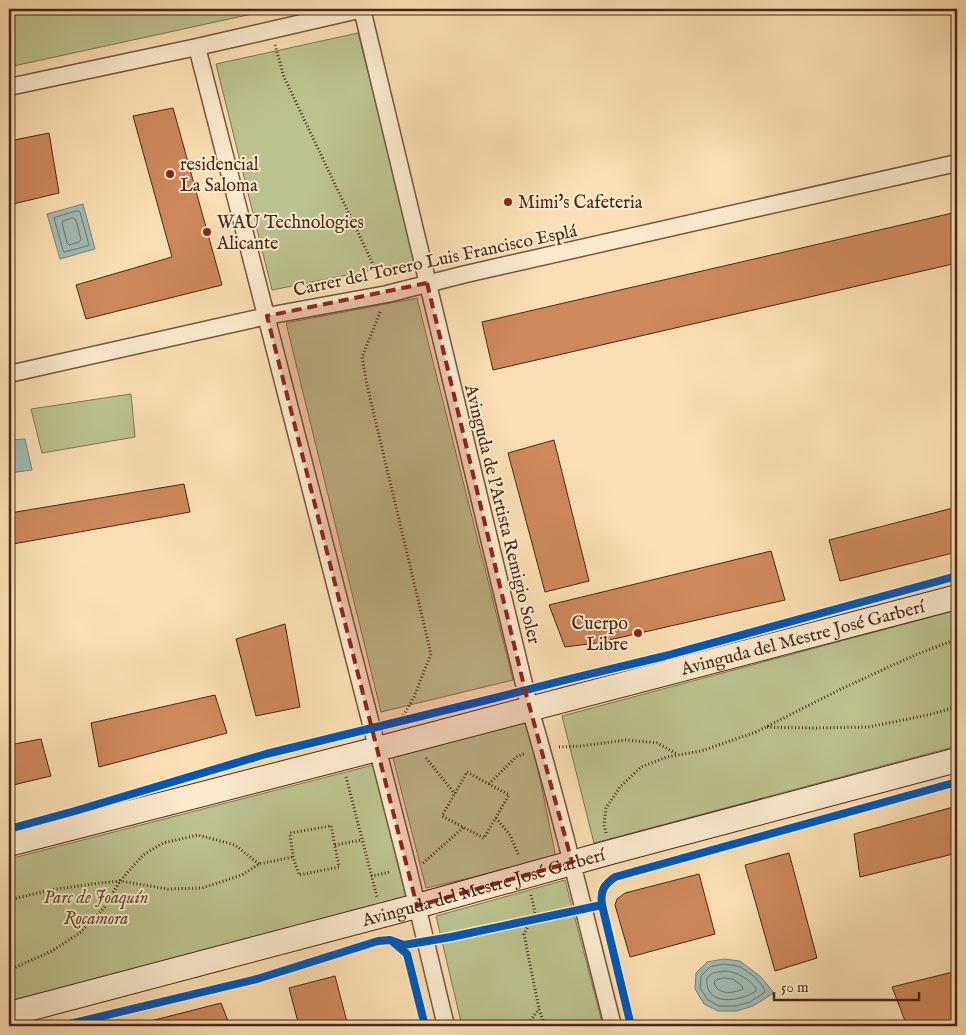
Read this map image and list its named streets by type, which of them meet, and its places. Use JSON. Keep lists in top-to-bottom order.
{
  "streets": {
    "street": ["Carrer del Torero Luis Francisco Esplá", "Avinguda de l'Artista Remigio Soler", "Avinguda del Mestre José Garberí"]
  },
  "crossings": [
    ["Carrer del Torero Luis Francisco Esplá", "Avinguda de l'Artista Remigio Soler"],
    ["Avinguda de l'Artista Remigio Soler", "Avinguda del Mestre José Garberí"]
  ],
  "parks": ["Parc de Joaquín Rocamora"],
  "places": [
    "residencial La Saloma",
    "Mimi's Cafeteria",
    "WAU Technologies Alicante",
    "Cuerpo Libre"
  ],
  "scale_bar": "50 m"
}
